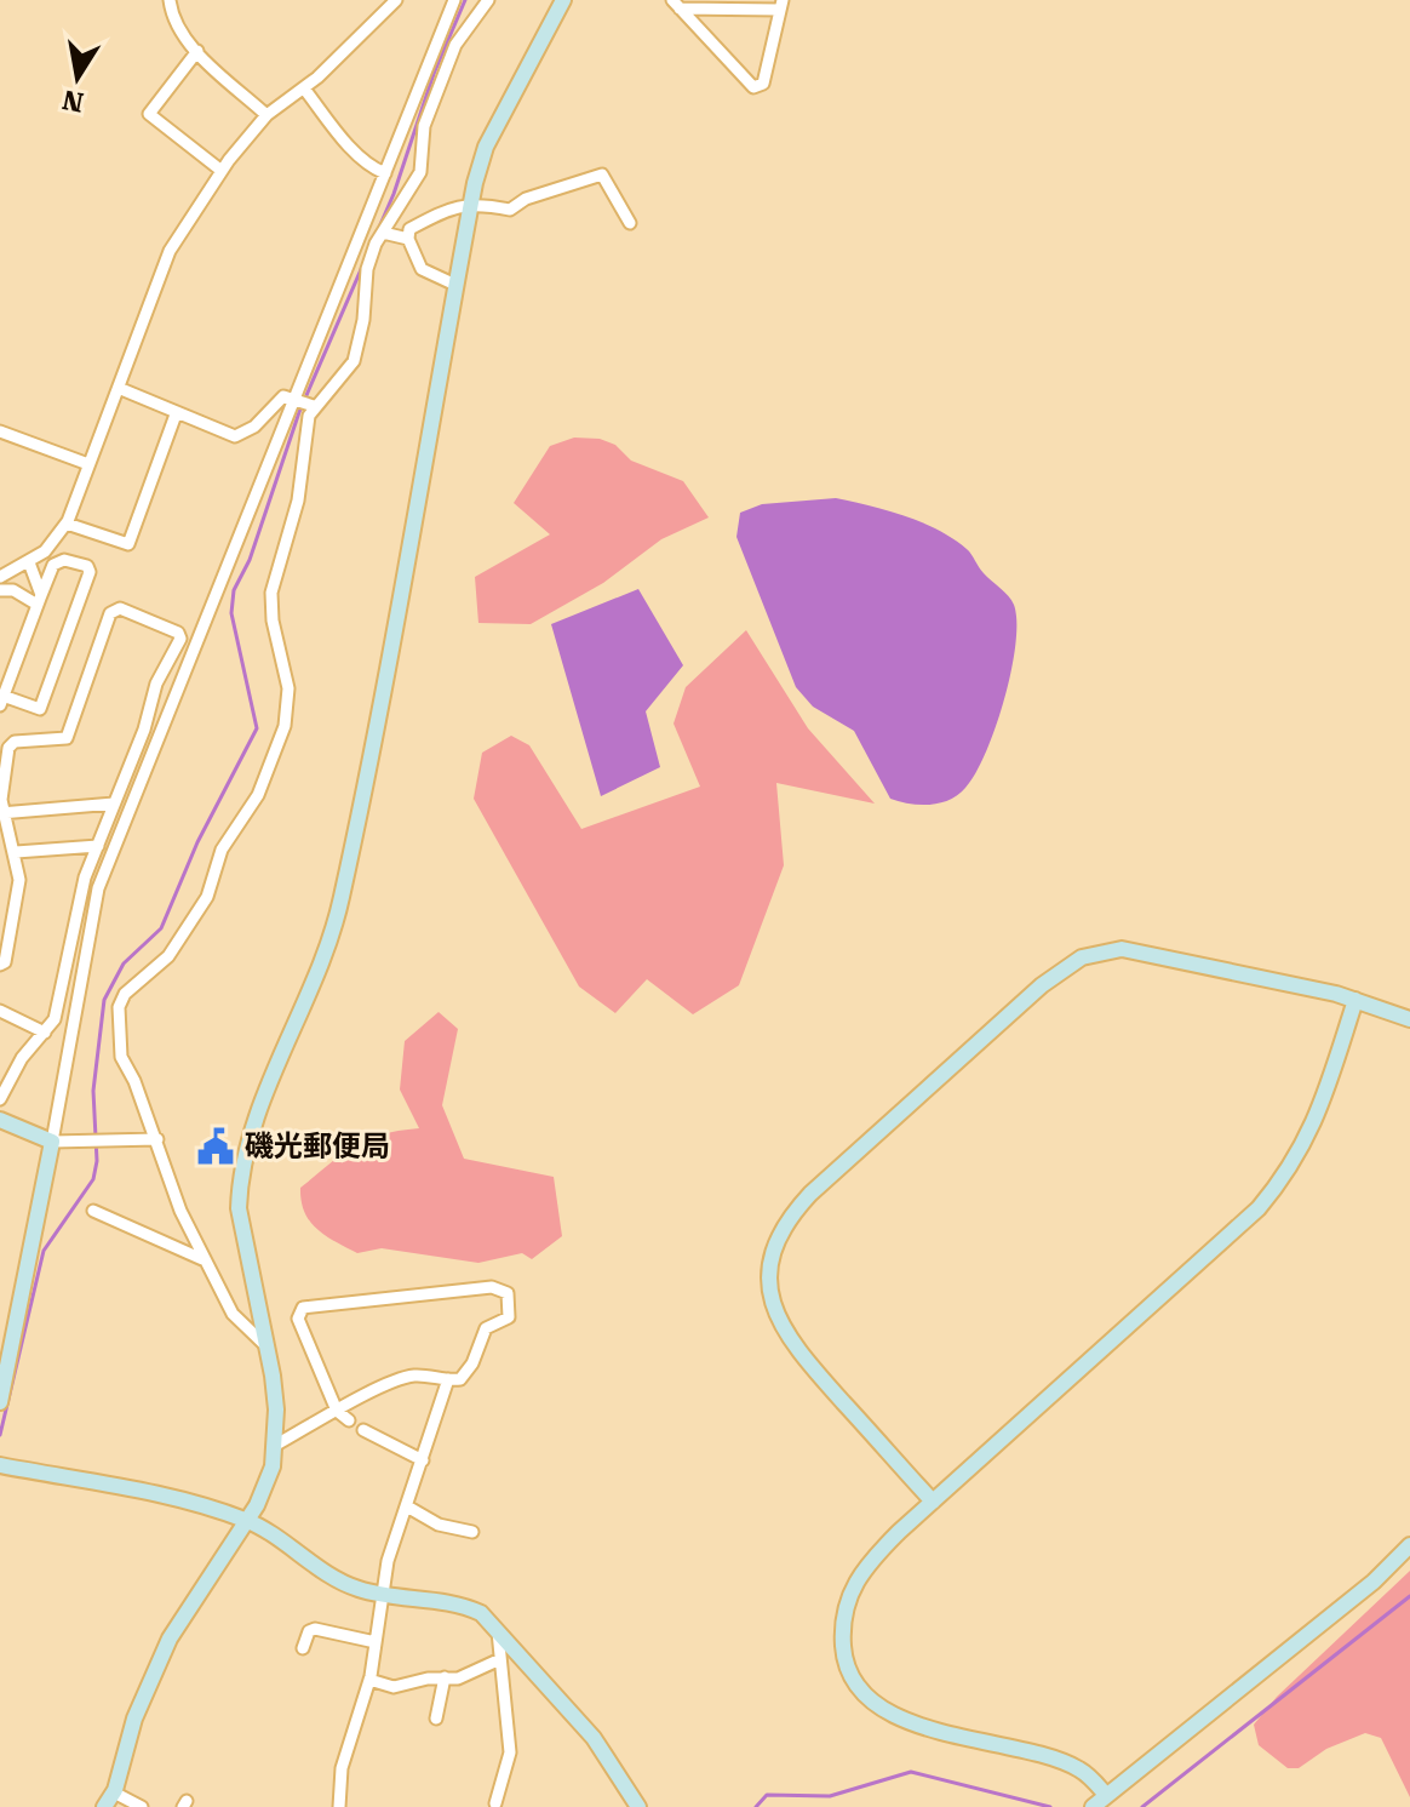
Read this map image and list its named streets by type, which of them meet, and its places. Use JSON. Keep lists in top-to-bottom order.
{
  "places": {
    "public building": ["磯光郵便局"]
  },
  "north": "bottom"
}
